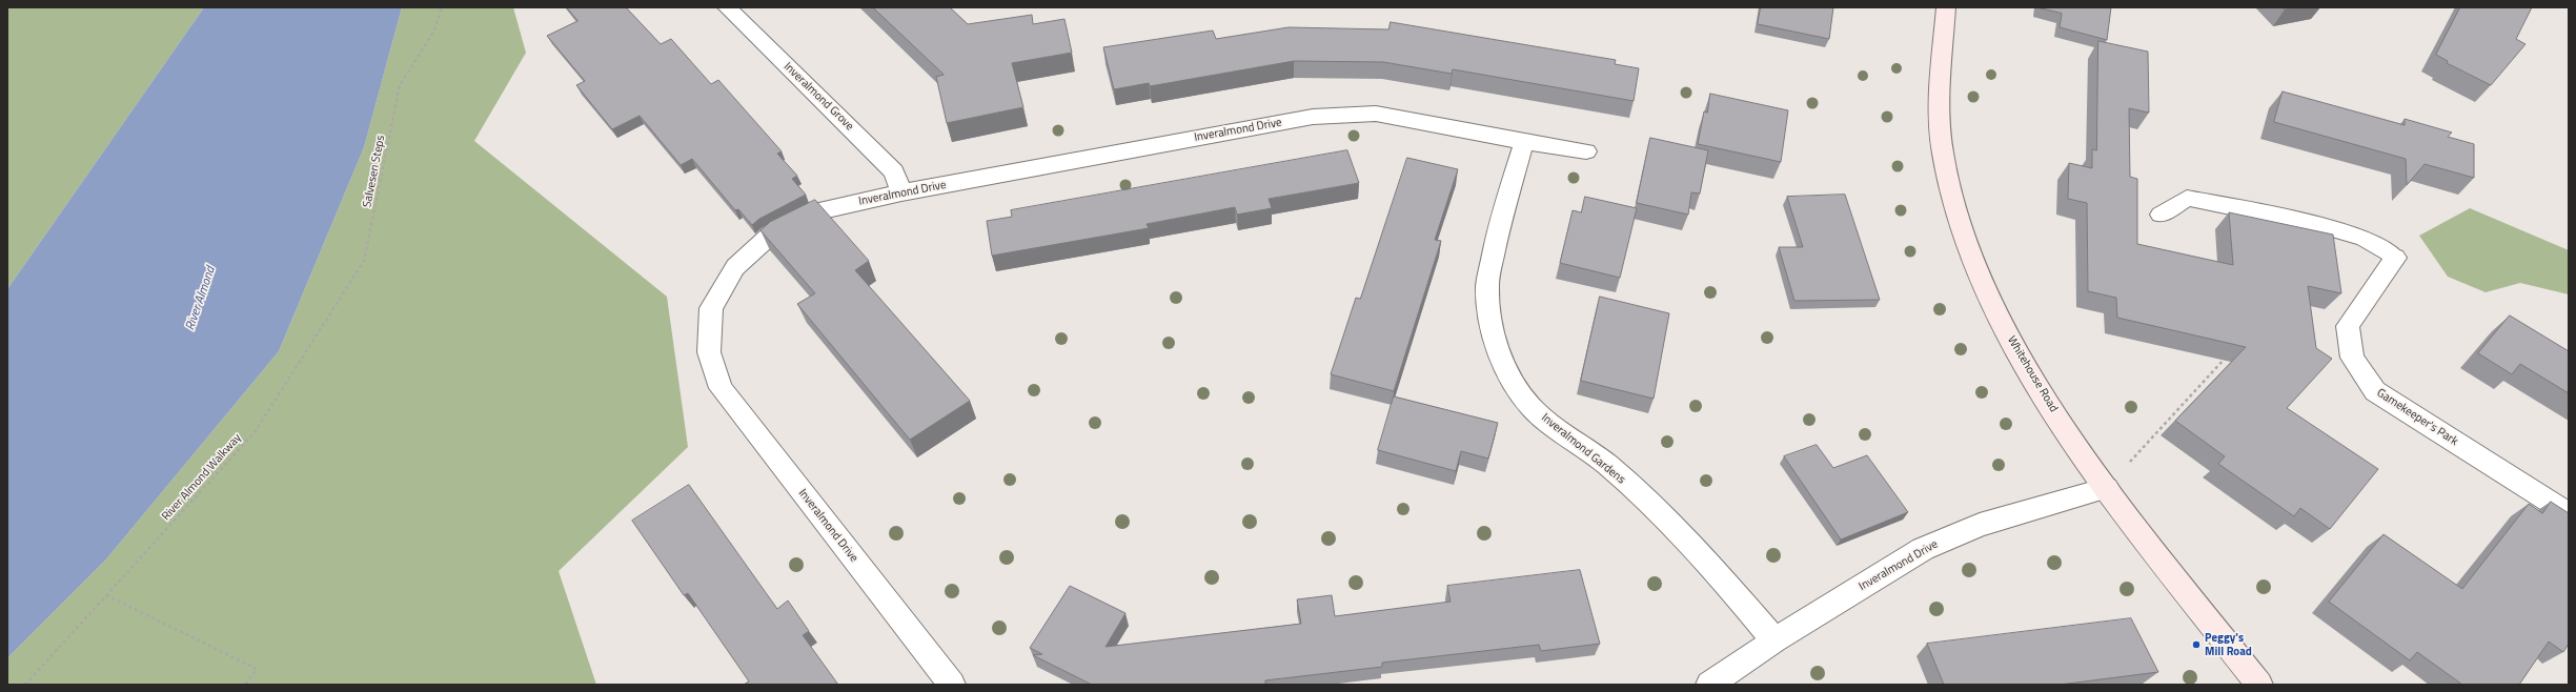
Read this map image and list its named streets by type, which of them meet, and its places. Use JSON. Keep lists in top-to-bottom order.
{
  "streets": {
    "street": [
      "Inveralmond Grove",
      "Inveralmond Drive",
      "Whitehouse Road",
      "Gamekeeper's Park",
      "Inveralmond Gardens"
    ],
    "path": ["Salvesen Steps", "River Almond Walkway"]
  },
  "crossings": [
    ["Inveralmond Grove", "Inveralmond Drive"],
    ["Inveralmond Drive", "Whitehouse Road"],
    ["Inveralmond Drive", "Inveralmond Gardens"],
    ["Salvesen Steps", "River Almond Walkway"]
  ],
  "water": ["River Almond"],
  "places": ["Peggy's Mill Road"]
}
